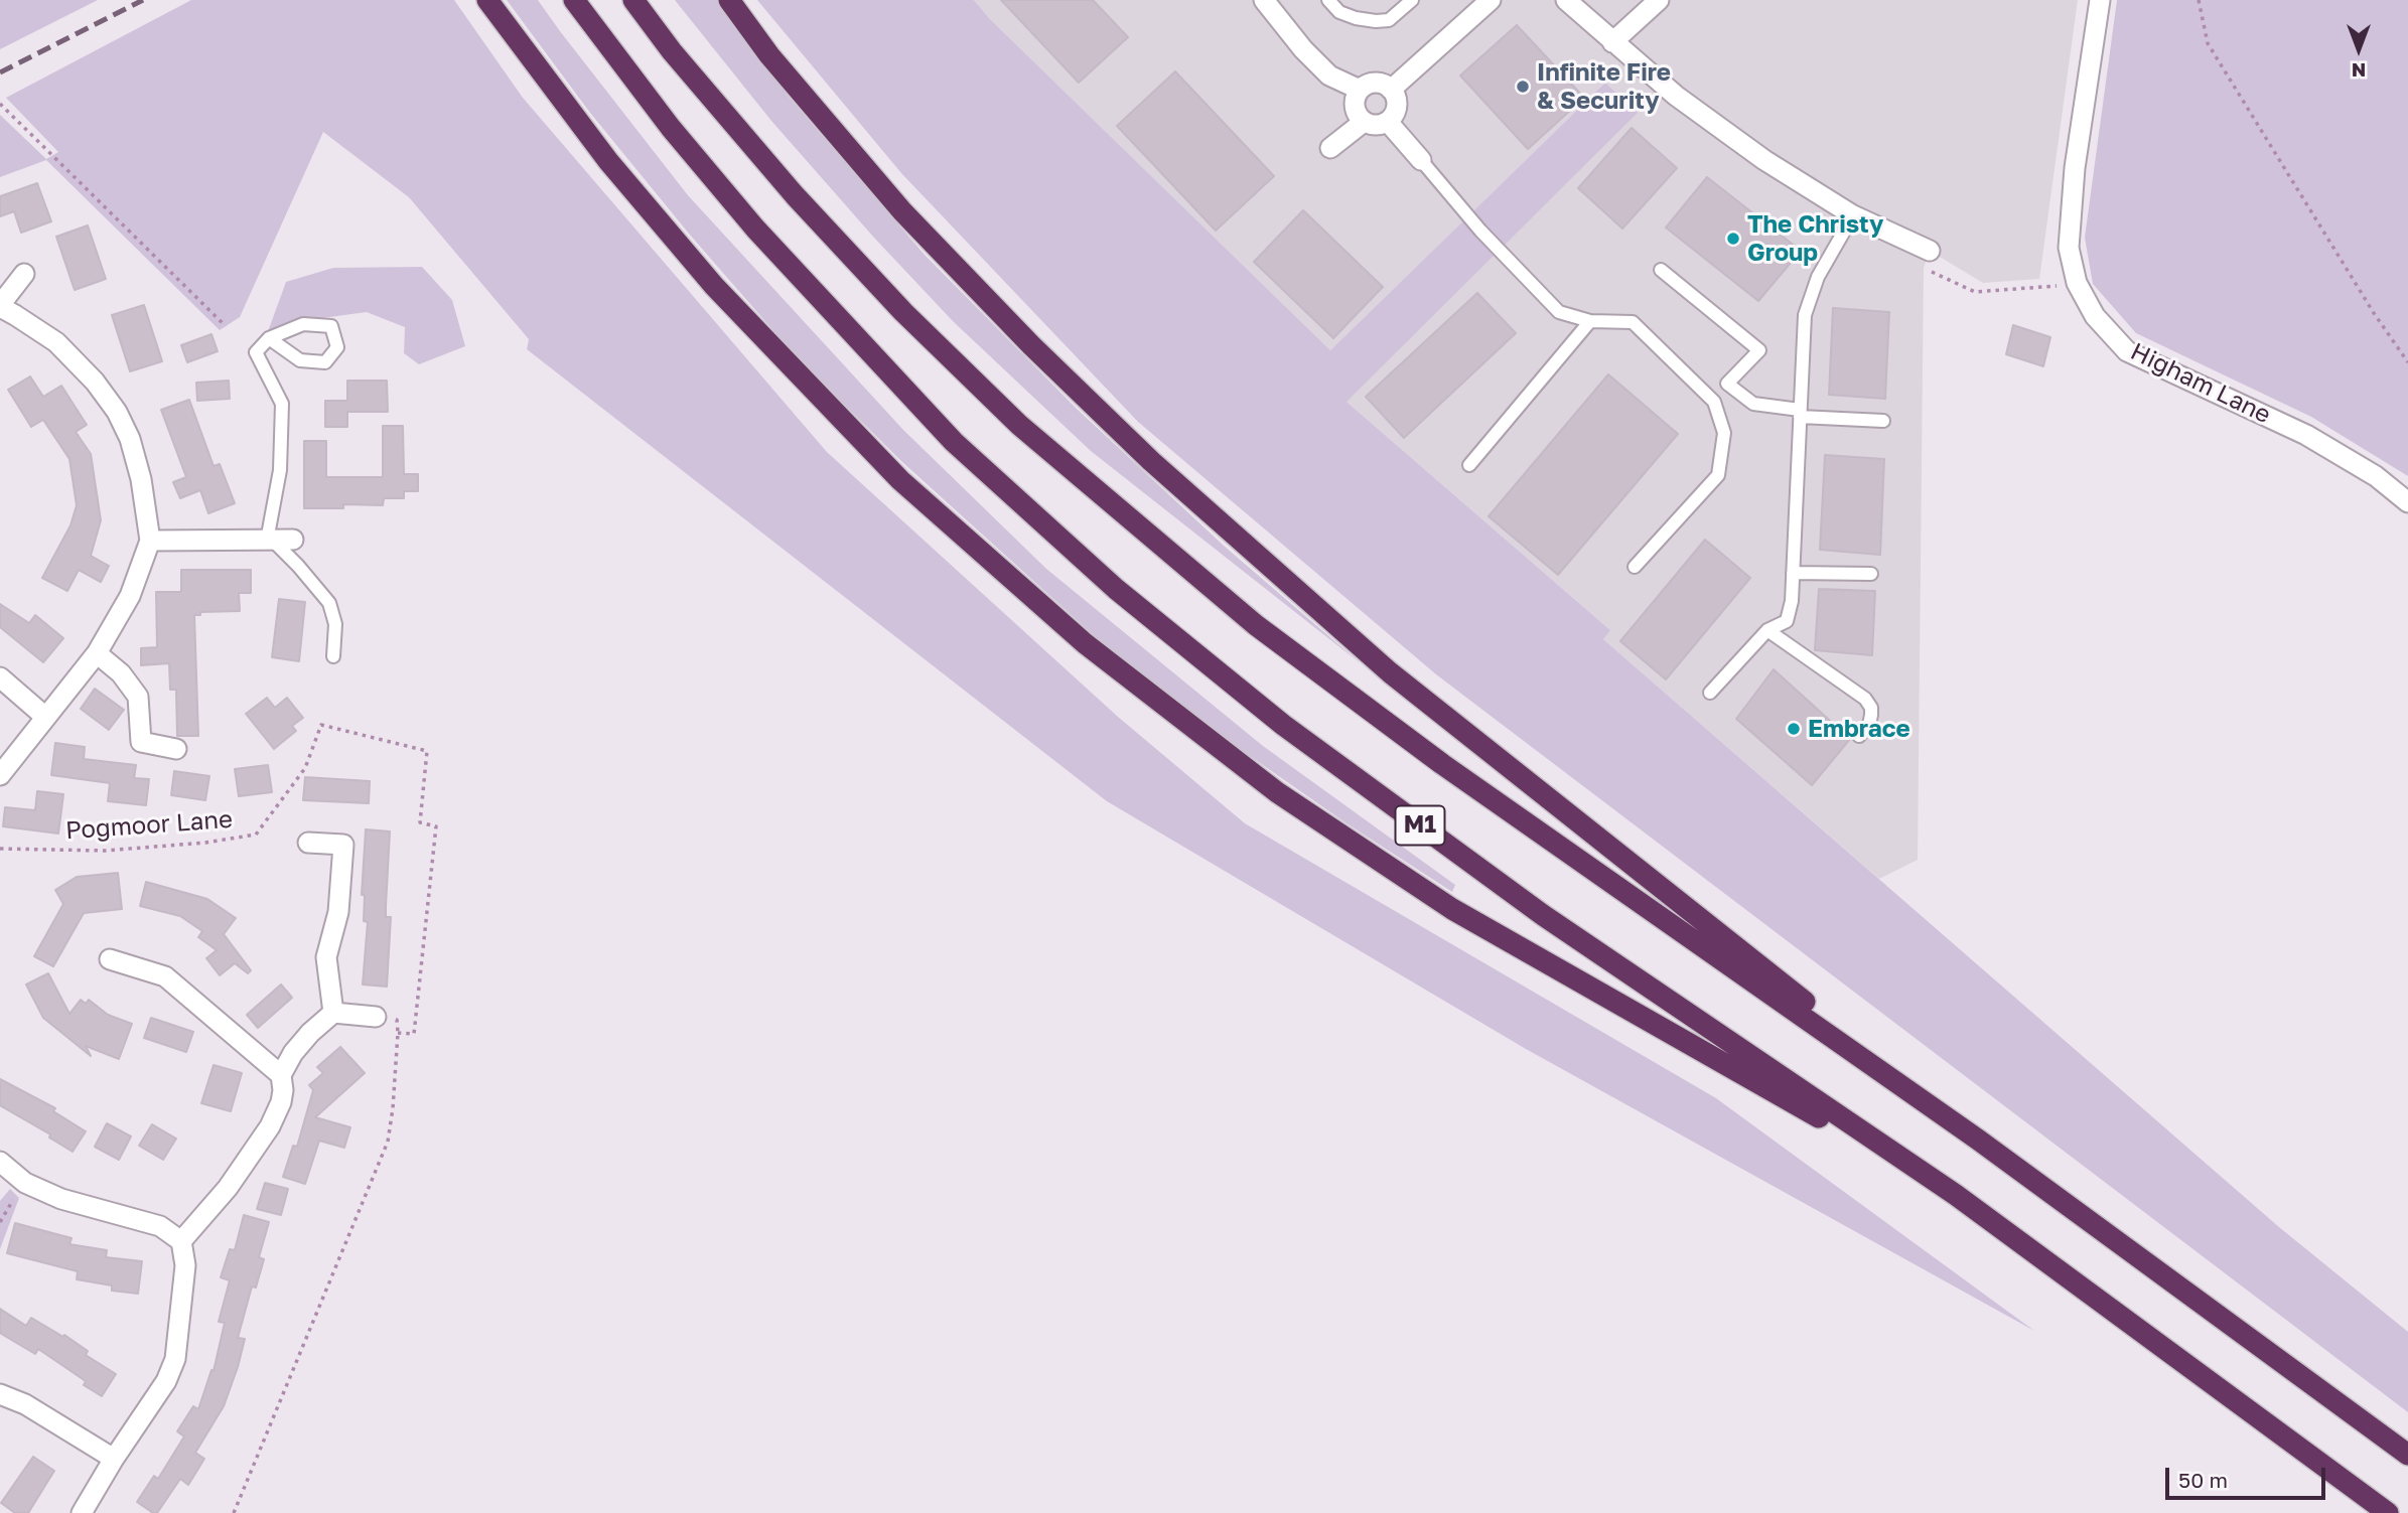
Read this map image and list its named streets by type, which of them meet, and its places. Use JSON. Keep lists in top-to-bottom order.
{
  "streets": {
    "highway": ["M1"],
    "street": ["Higham Lane"],
    "path": ["Pogmoor Lane"]
  },
  "places": ["Infinite Fire & Security", "The Christy Group", "Embrace"],
  "scale_bar": "50 m",
  "north": "bottom"
}
